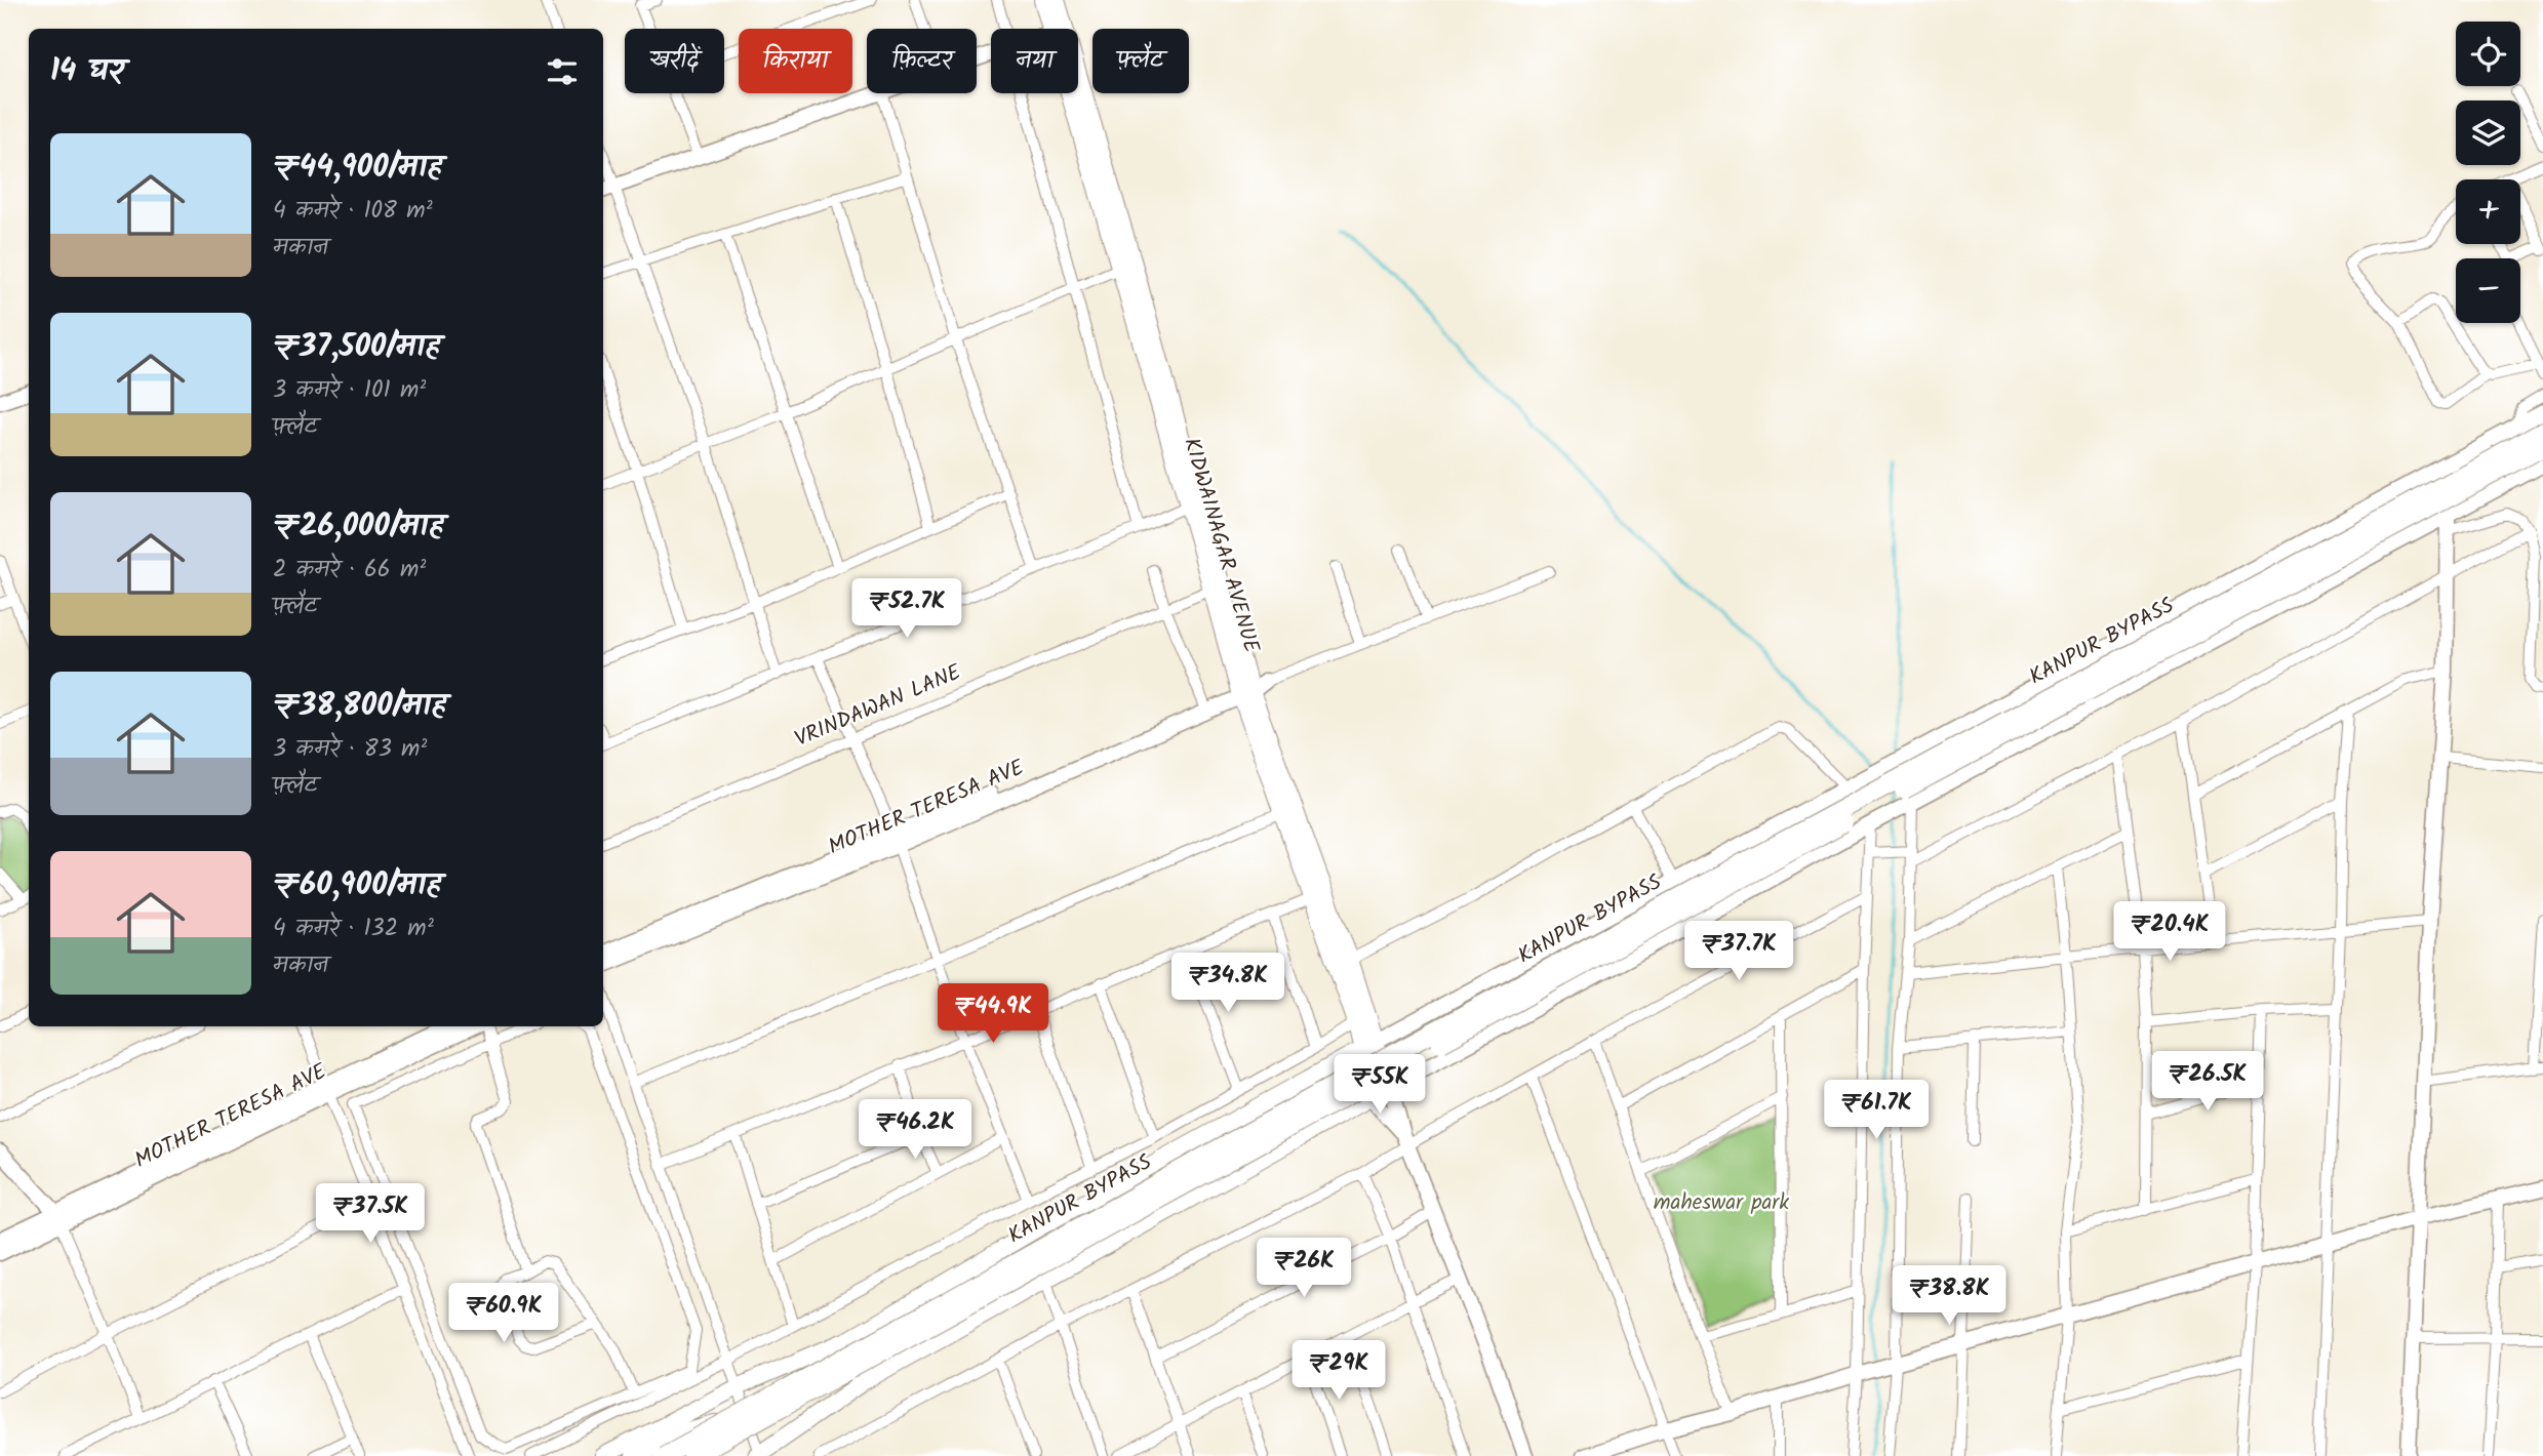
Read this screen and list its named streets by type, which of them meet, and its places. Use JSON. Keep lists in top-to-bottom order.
{
  "streets": {
    "highway": ["KANPUR BYPASS"],
    "main road": ["KIDWAINAGAR AVENUE"],
    "street": ["VRINDAWAN LANE", "MOTHER TERESA AVE"]
  },
  "crossings": [
    ["KIDWAINAGAR AVENUE", "VRINDAWAN LANE"]
  ],
  "parks": ["maheswar park"],
  "page": {
    "map_buttons": ["+", "−"],
    "chip": [
      "खरीदें",
      "किराया",
      "फ़िल्टर",
      "नया",
      "फ़्लैट"
    ],
    "heading": "14 घर",
    "list": [
      {
        "name": "₹44,900/माह",
        "note": "4 कमरे · 108 m² · मकान"
      },
      {
        "name": "₹37,500/माह",
        "note": "3 कमरे · 101 m² · फ़्लैट"
      },
      {
        "name": "₹26,000/माह",
        "note": "2 कमरे · 66 m² · फ़्लैट"
      },
      {
        "name": "₹38,800/माह",
        "note": "3 कमरे · 83 m² · फ़्लैट"
      },
      {
        "name": "₹60,900/माह",
        "note": "4 कमरे · 132 m² · मकान"
      }
    ],
    "price": [
      "₹52.7K",
      "₹20.4K",
      "₹37.7K",
      "₹34.8K",
      "₹44.9K",
      "₹26.5K",
      "₹55K",
      "₹61.7K",
      "₹46.2K",
      "₹37.5K",
      "₹26K",
      "₹38.8K",
      "₹60.9K",
      "₹29K"
    ]
  }
}
